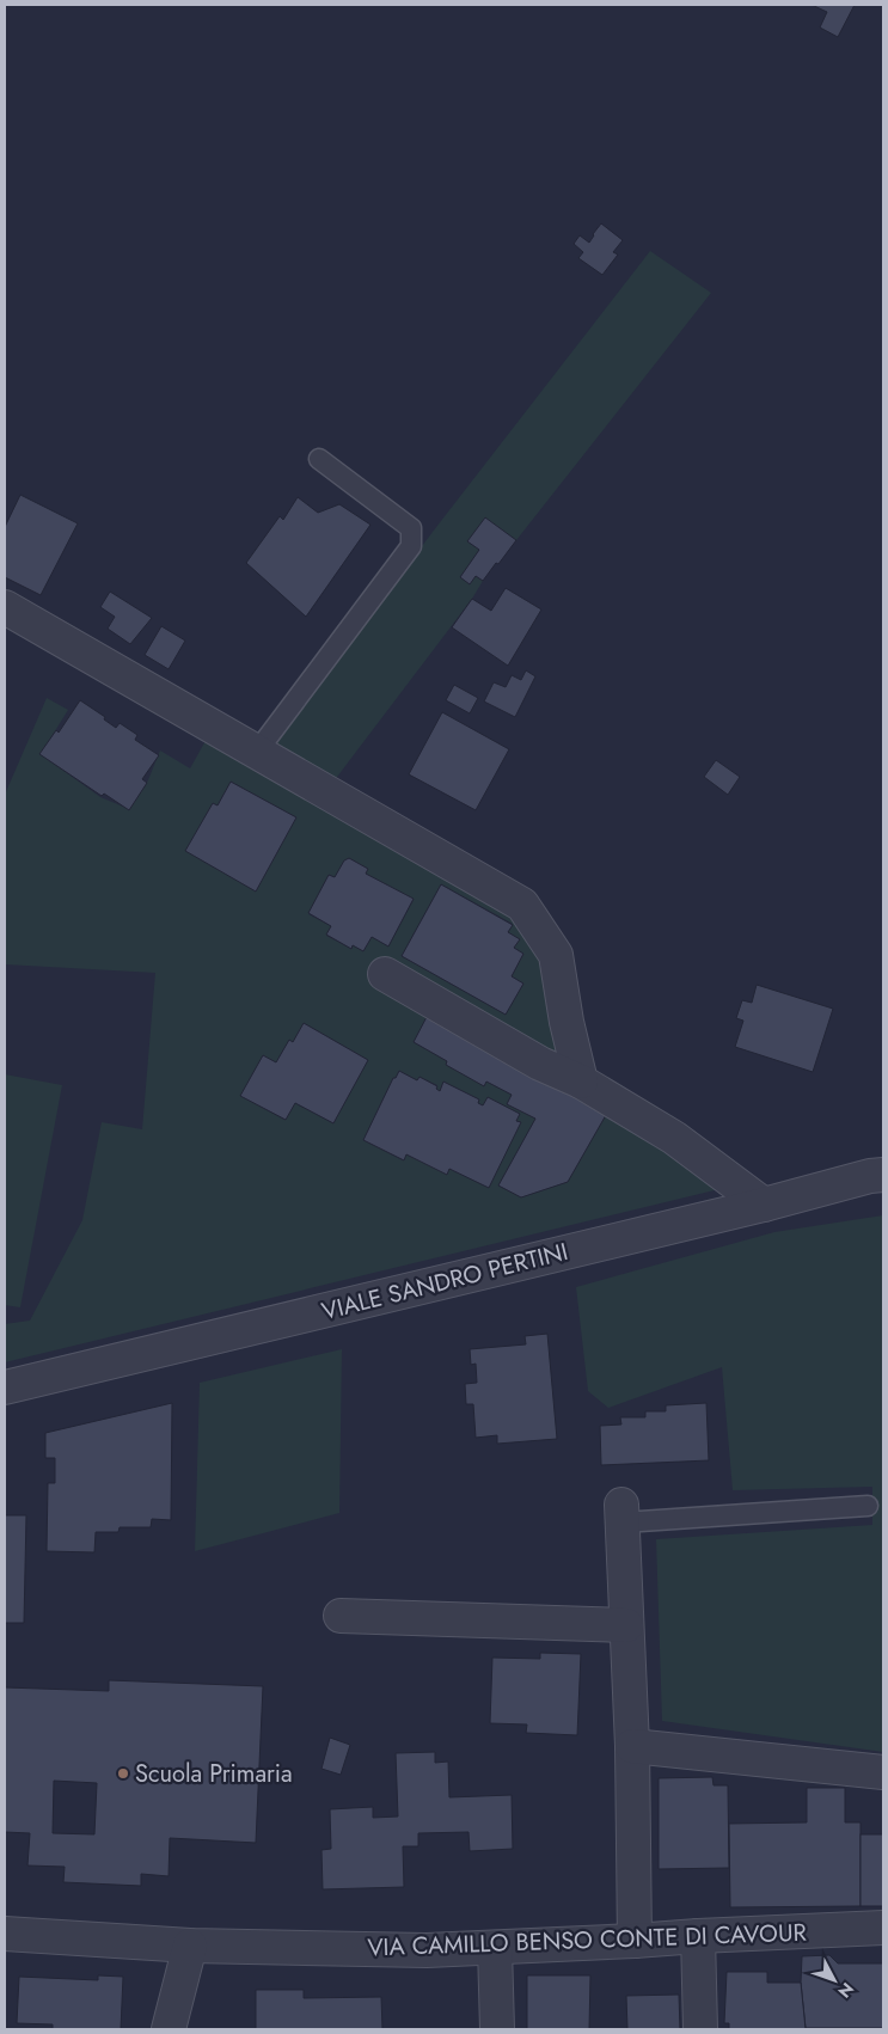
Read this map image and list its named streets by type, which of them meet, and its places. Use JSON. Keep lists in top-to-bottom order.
{
  "streets": {
    "street": ["VIALE SANDRO PERTINI", "VIA CAMILLO BENSO CONTE DI CAVOUR"]
  },
  "places": ["Scuola Primaria"],
  "north": "bottom right"
}
